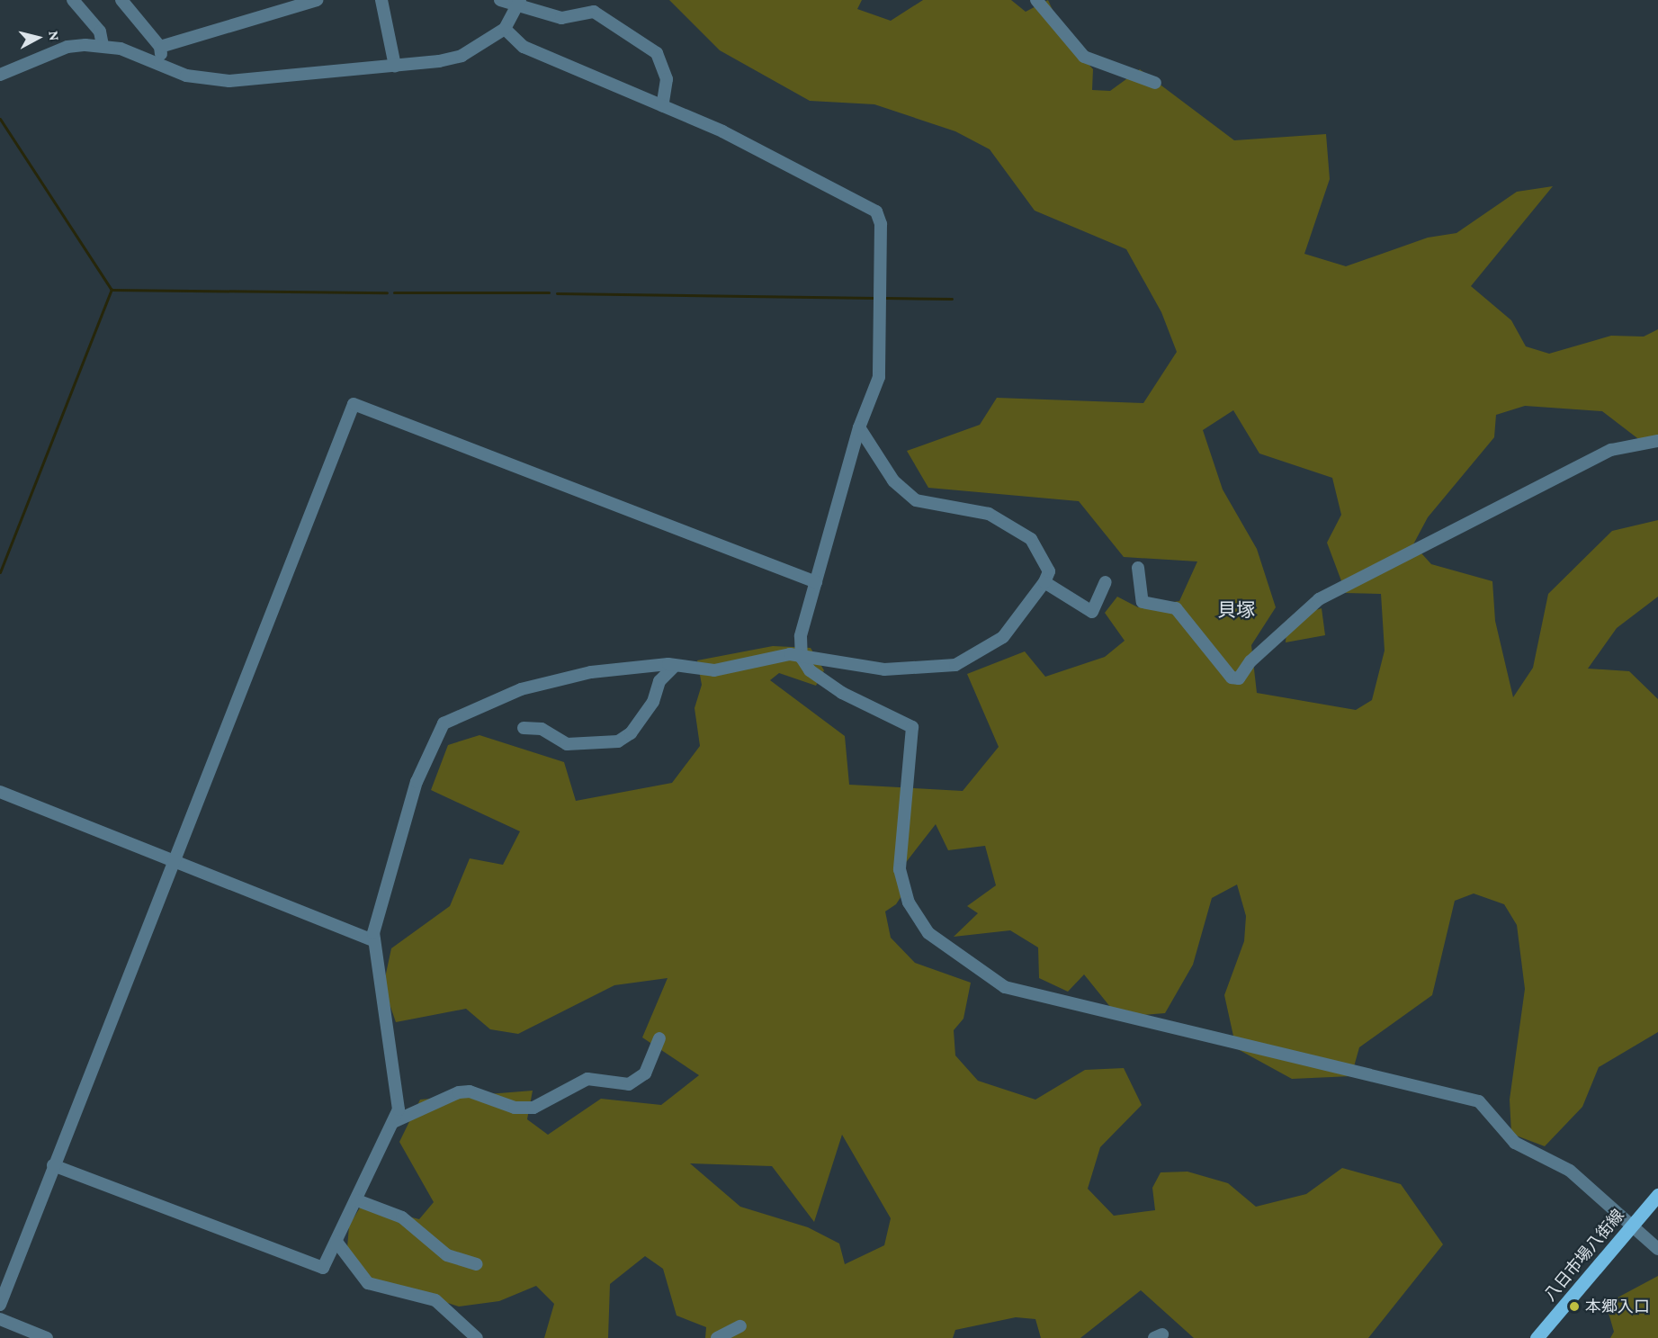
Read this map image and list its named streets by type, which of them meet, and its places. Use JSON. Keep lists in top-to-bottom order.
{
  "streets": {
    "main road": ["八日市場八街線"]
  },
  "districts": ["貝塚"],
  "places": ["本郷入口"],
  "north": "right"
}
